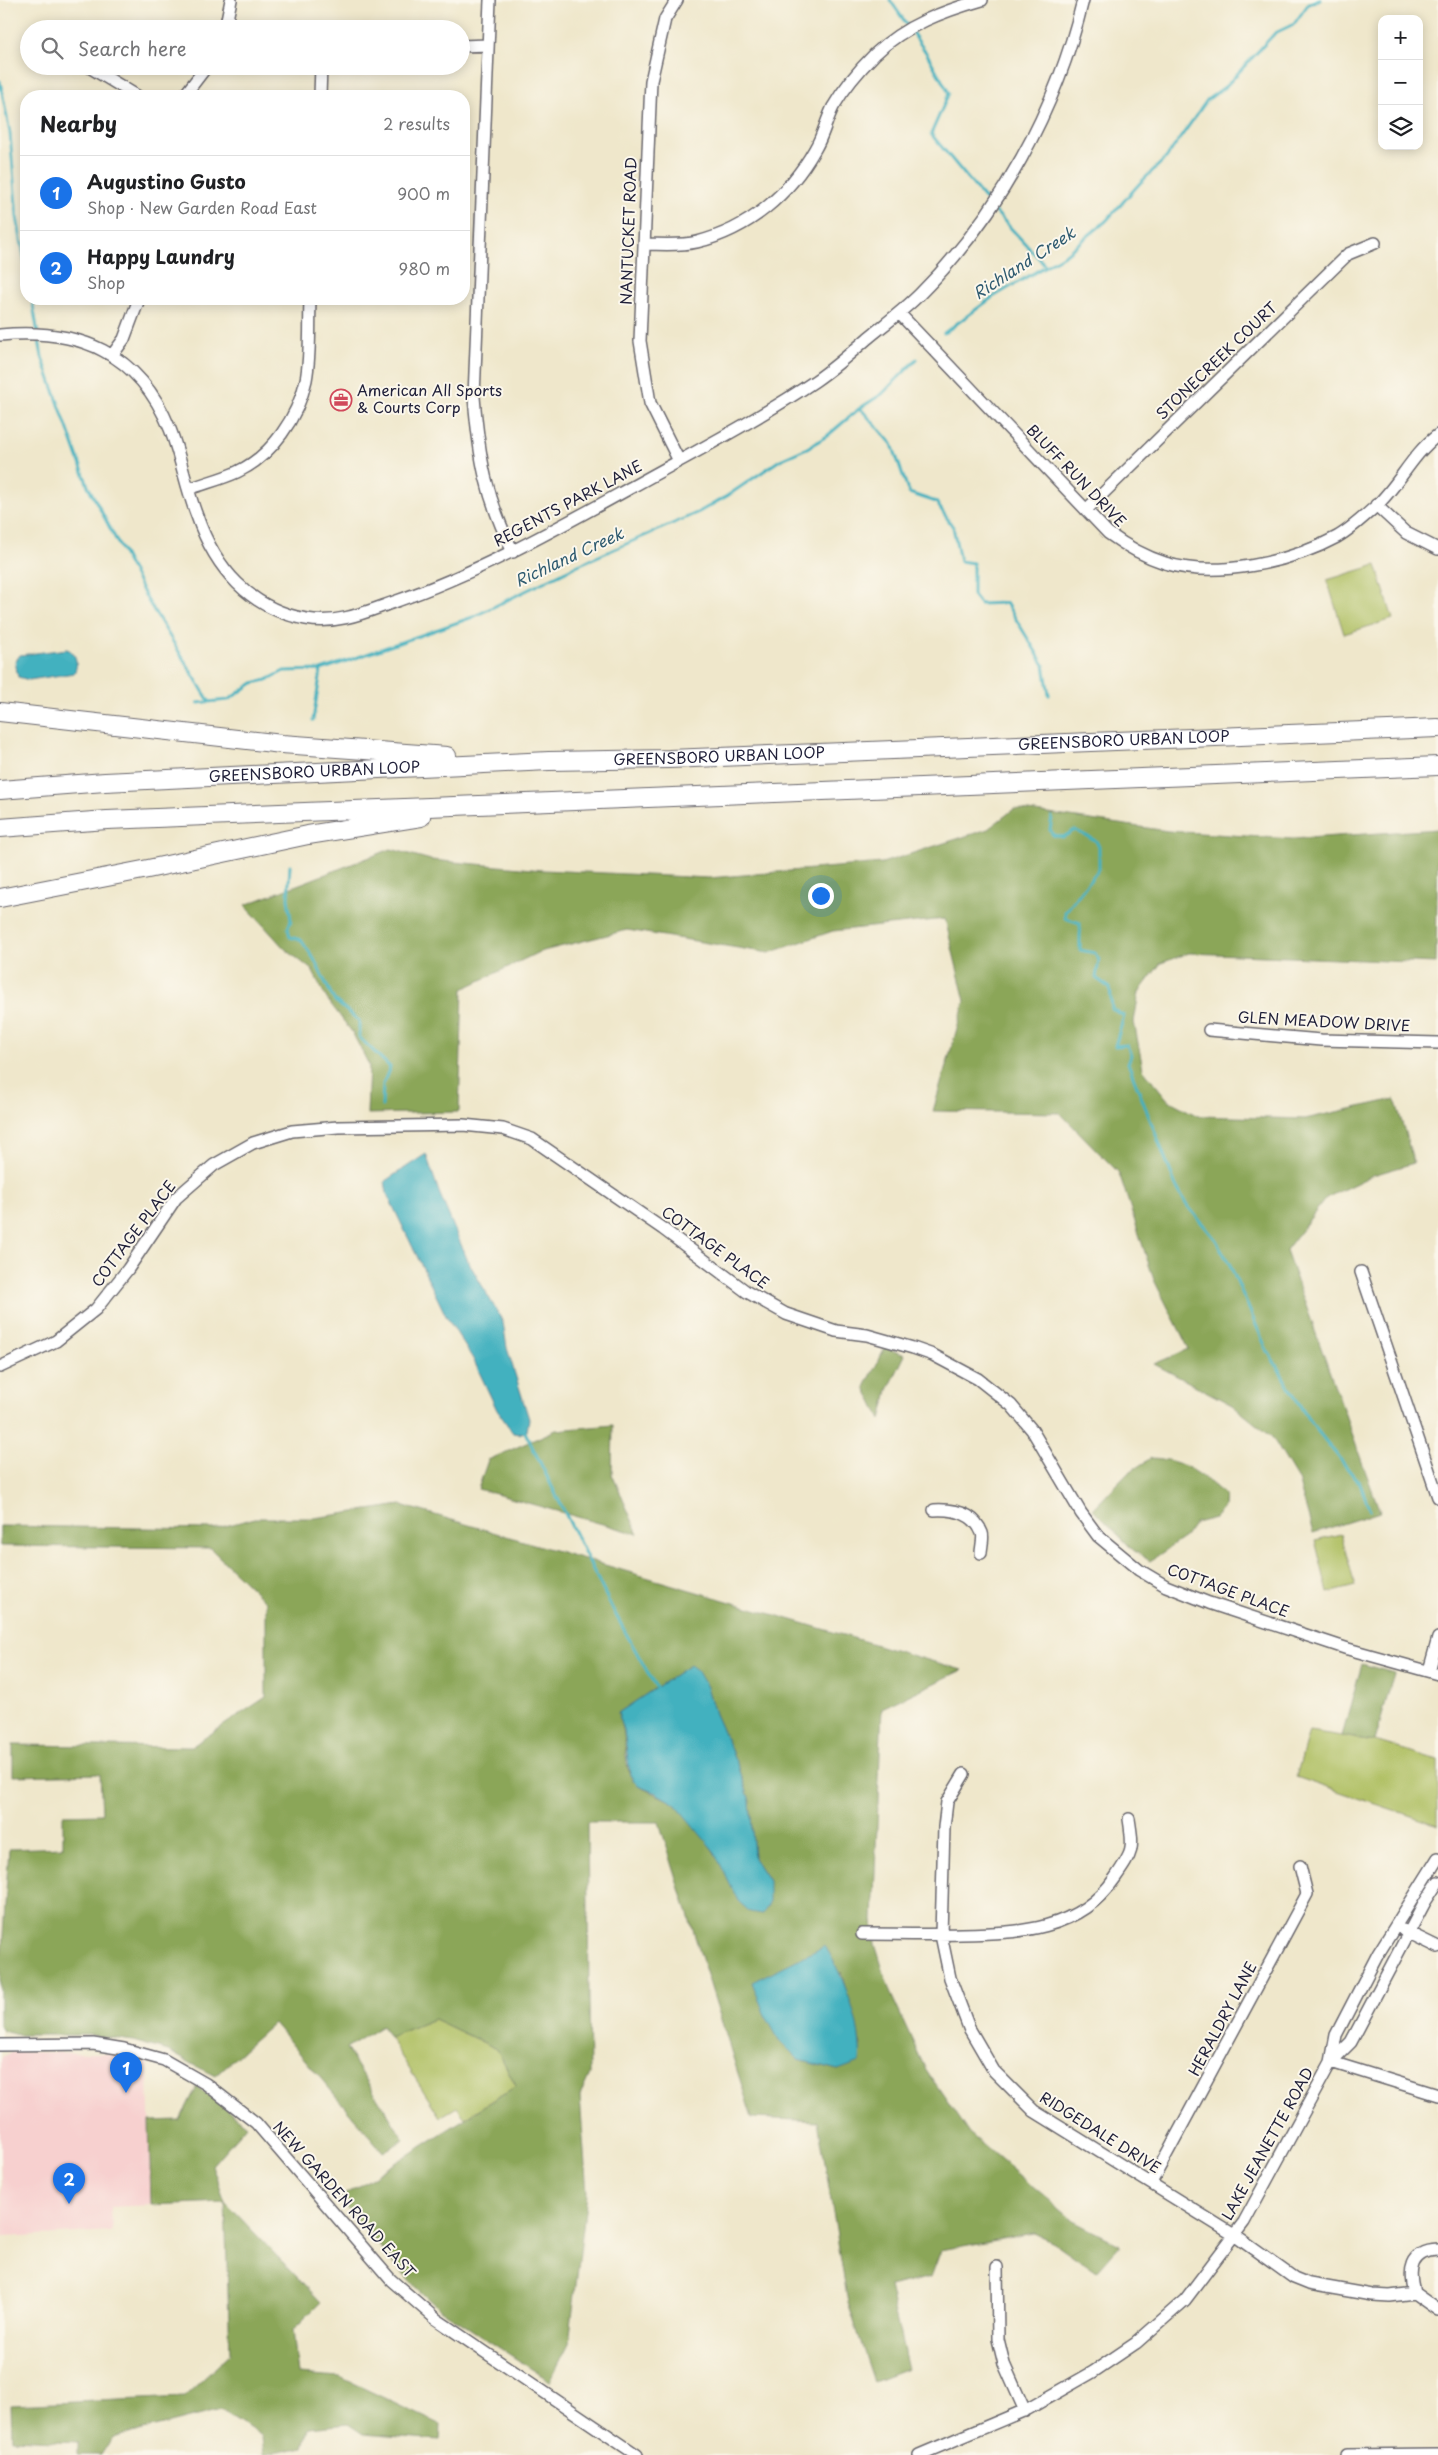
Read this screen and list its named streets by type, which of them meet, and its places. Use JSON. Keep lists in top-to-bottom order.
{
  "streets": {
    "highway": ["GREENSBORO URBAN LOOP"],
    "street": [
      "NANTUCKET ROAD",
      "STONECREEK COURT",
      "BLUFF RUN DRIVE",
      "REGENTS PARK LANE",
      "GLEN MEADOW DRIVE",
      "COTTAGE PLACE",
      "HERALDRY LANE",
      "RIDGEDALE DRIVE",
      "LAKE JEANETTE ROAD",
      "NEW GARDEN ROAD EAST"
    ]
  },
  "crossings": [
    ["NANTUCKET ROAD", "REGENTS PARK LANE"],
    ["STONECREEK COURT", "BLUFF RUN DRIVE"],
    ["BLUFF RUN DRIVE", "REGENTS PARK LANE"],
    ["HERALDRY LANE", "RIDGEDALE DRIVE"],
    ["RIDGEDALE DRIVE", "LAKE JEANETTE ROAD"]
  ],
  "water": ["Richland Creek"],
  "places": {
    "office": ["American All Sports & Courts Corp"]
  },
  "page": {
    "map_buttons": ["+", "−"],
    "search": "Search here",
    "heading": ["Nearby", "2 results"],
    "list": [
      {
        "mark": "1",
        "name": "Augustino Gusto",
        "note": "Shop · New Garden Road East",
        "value": "900 m"
      },
      {
        "mark": "2",
        "name": "Happy Laundry",
        "note": "Shop",
        "value": "980 m"
      }
    ],
    "pins": ["1", "2"]
  }
}
